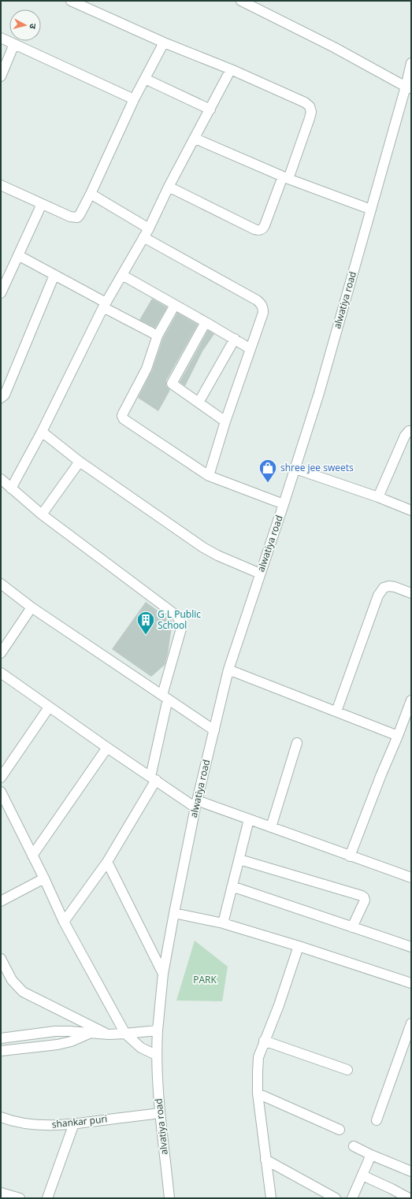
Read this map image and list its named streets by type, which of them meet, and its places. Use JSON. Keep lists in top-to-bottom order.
{
  "streets": {
    "street": ["alwatiya road", "shankar puri", "alvatiya road"]
  },
  "crossings": [
    ["alwatiya road", "alvatiya road"],
    ["shankar puri", "alvatiya road"]
  ],
  "parks": ["PARK"],
  "places": {
    "shop": ["shree jee sweets"],
    "building": ["G L Public School"]
  },
  "north": "right"
}
